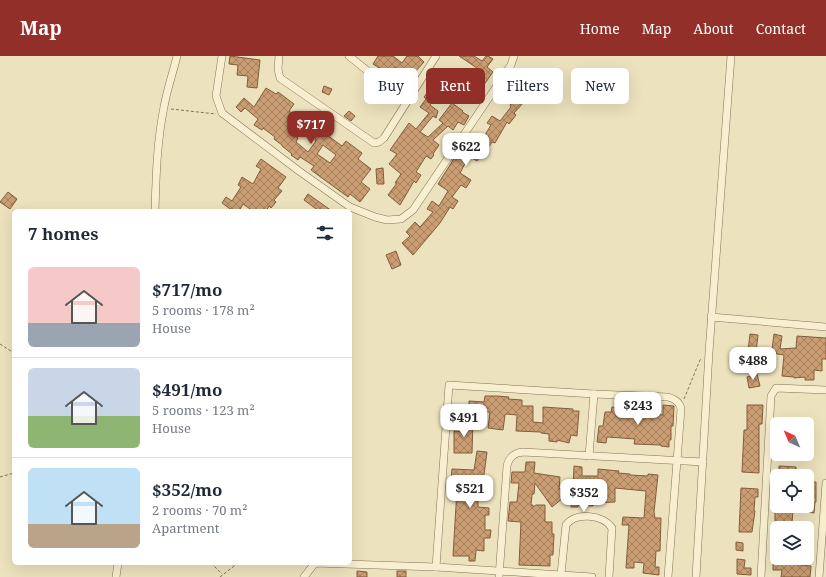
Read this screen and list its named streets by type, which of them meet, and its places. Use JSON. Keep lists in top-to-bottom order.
{
  "north": "top left",
  "page": {
    "header": "Map",
    "nav": [
      "Home",
      "Map",
      "About",
      "Contact"
    ],
    "chip": [
      "Buy",
      "Rent",
      "Filters",
      "New"
    ],
    "price": [
      "$717",
      "$622",
      "$488",
      "$243",
      "$491",
      "$521",
      "$352"
    ],
    "heading": "7 homes",
    "list": [
      {
        "name": "$717/mo",
        "note": "5 rooms · 178 m² · House"
      },
      {
        "name": "$491/mo",
        "note": "5 rooms · 123 m² · House"
      },
      {
        "name": "$352/mo",
        "note": "2 rooms · 70 m² · Apartment"
      }
    ]
  }
}
